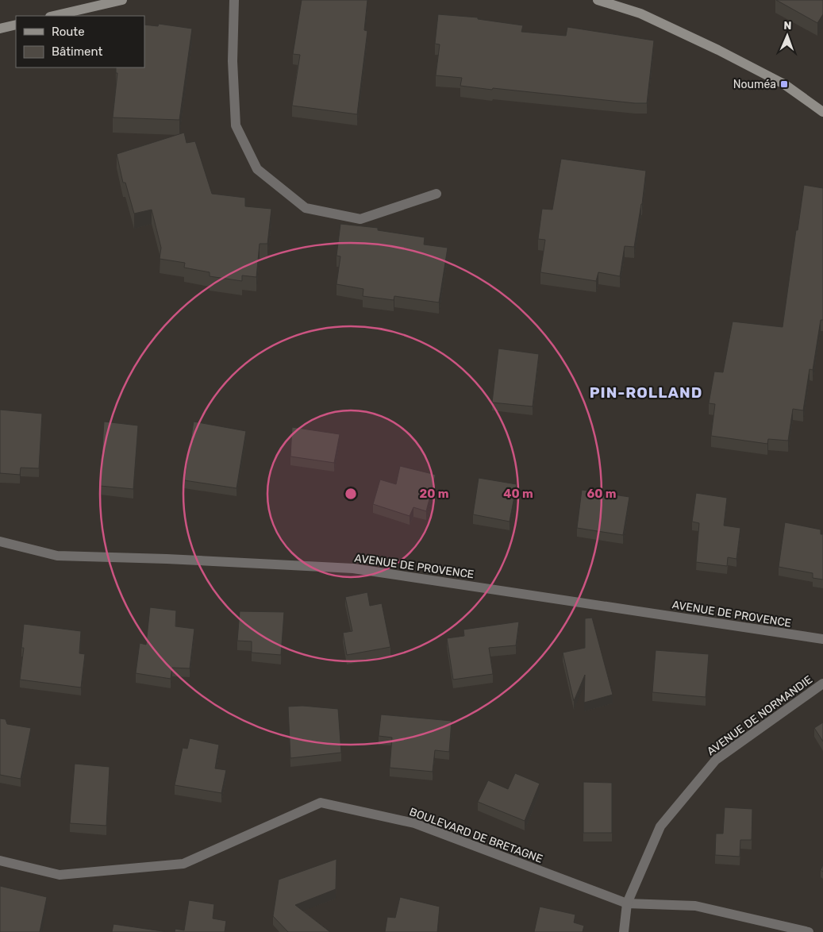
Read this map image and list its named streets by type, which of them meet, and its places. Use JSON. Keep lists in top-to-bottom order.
{
  "streets": {
    "street": ["AVENUE DE PROVENCE", "AVENUE DE NORMANDIE", "BOULEVARD DE BRETAGNE"]
  },
  "crossings": [
    ["AVENUE DE NORMANDIE", "BOULEVARD DE BRETAGNE"]
  ],
  "districts": ["PIN-ROLLAND"],
  "places": {
    "transit": ["Nouméa"]
  },
  "legend": ["Route", "Bâtiment"],
  "north": "top",
  "rings": ["20 m", "40 m", "60 m"]
}
